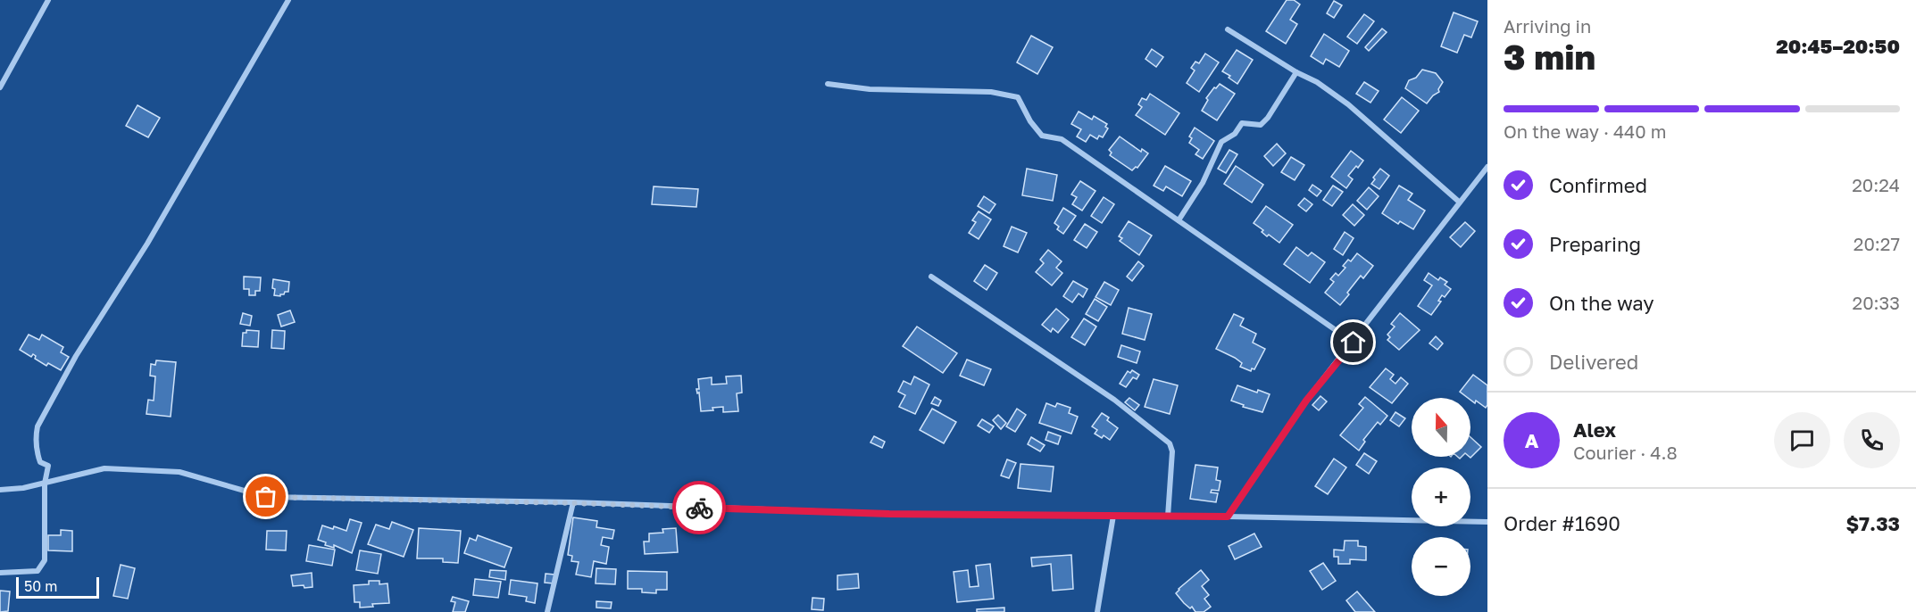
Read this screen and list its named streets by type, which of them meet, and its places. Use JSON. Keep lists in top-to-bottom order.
{
  "scale_bar": "50 m",
  "north": "top",
  "page": {
    "heading": ["3 min", "Arriving in", "20:45–20:50"],
    "panel": [
      "Alex",
      "Courier · 4.8",
      "Order #1690",
      "$7.33"
    ],
    "bar": "On the way · 440 m",
    "list": [
      ["Confirmed", "20:24"],
      ["Preparing", "20:27"],
      ["On the way", "20:33"],
      "Delivered"
    ],
    "map_buttons": ["+", "−"],
    "round": "A",
    "scale": "50 m"
  }
}
